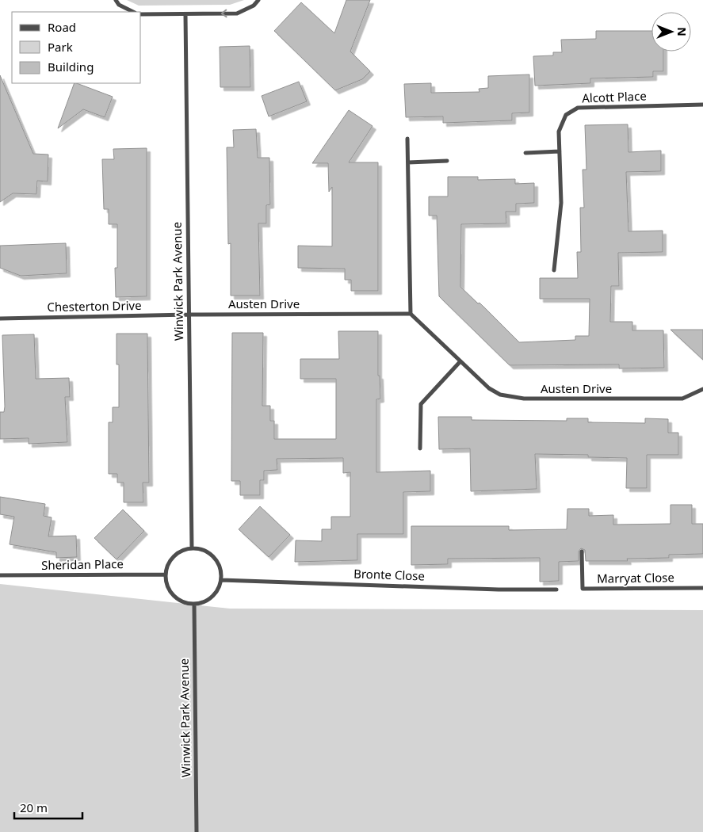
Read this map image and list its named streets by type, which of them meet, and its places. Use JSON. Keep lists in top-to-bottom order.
{
  "streets": {
    "street": [
      "Alcott Place",
      "Winwick Park Avenue",
      "Austen Drive",
      "Chesterton Drive",
      "Sheridan Place",
      "Bronte Close",
      "Marryat Close"
    ]
  },
  "crossings": [
    ["Winwick Park Avenue", "Austen Drive"],
    ["Winwick Park Avenue", "Chesterton Drive"],
    ["Winwick Park Avenue", "Sheridan Place"],
    ["Winwick Park Avenue", "Bronte Close"],
    ["Austen Drive", "Chesterton Drive"],
    ["Sheridan Place", "Bronte Close"]
  ],
  "legend": ["Road", "Park", "Building"],
  "scale_bar": "20 m",
  "north": "right"
}
